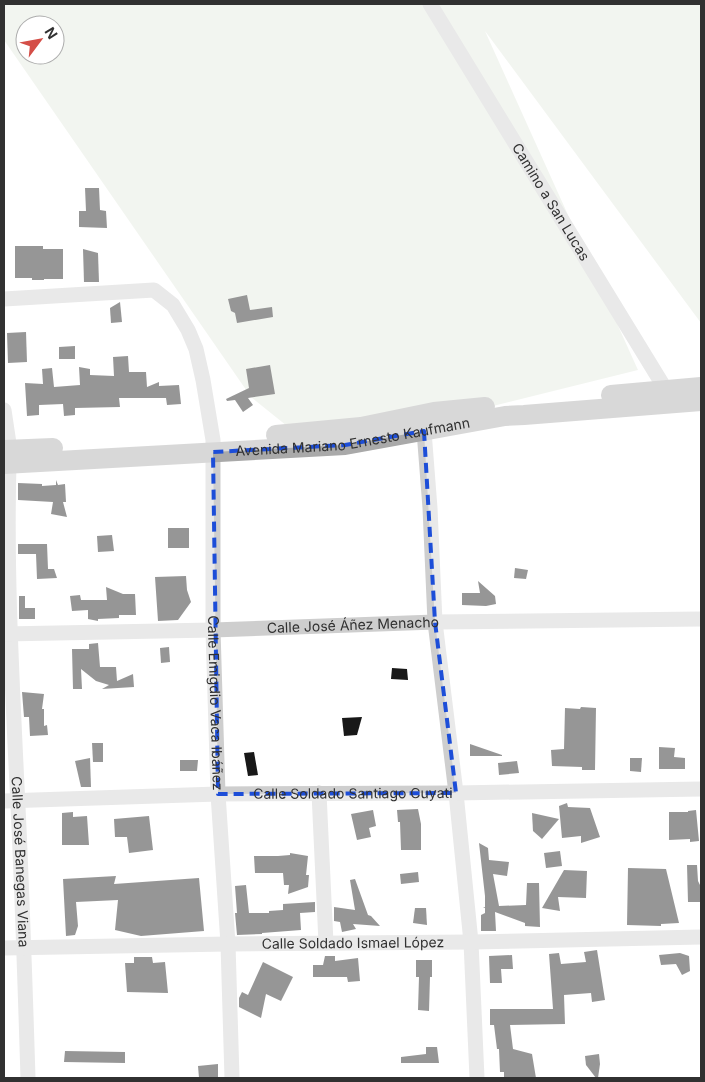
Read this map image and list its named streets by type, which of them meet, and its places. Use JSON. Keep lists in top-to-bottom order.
{
  "streets": {
    "main road": ["Avenida Mariano Ernesto Kaufmann"],
    "street": [
      "Camino a San Lucas",
      "Calle José Áñez Menacho",
      "Calle Emigdio Vaca Ibáñez",
      "Calle Soldado Santiago Cuyati",
      "Calle José Banegas Viana",
      "Calle Soldado Ismael López"
    ]
  },
  "crossings": [
    ["Camino a San Lucas", "Avenida Mariano Ernesto Kaufmann"],
    ["Avenida Mariano Ernesto Kaufmann", "Calle Emigdio Vaca Ibáñez"],
    ["Avenida Mariano Ernesto Kaufmann", "Calle José Banegas Viana"],
    ["Calle José Áñez Menacho", "Calle Emigdio Vaca Ibáñez"],
    ["Calle José Áñez Menacho", "Calle José Banegas Viana"],
    ["Calle Emigdio Vaca Ibáñez", "Calle Soldado Santiago Cuyati"],
    ["Calle Emigdio Vaca Ibáñez", "Calle Soldado Ismael López"],
    ["Calle Soldado Santiago Cuyati", "Calle José Banegas Viana"],
    ["Calle José Banegas Viana", "Calle Soldado Ismael López"]
  ],
  "north": "top right"
}
